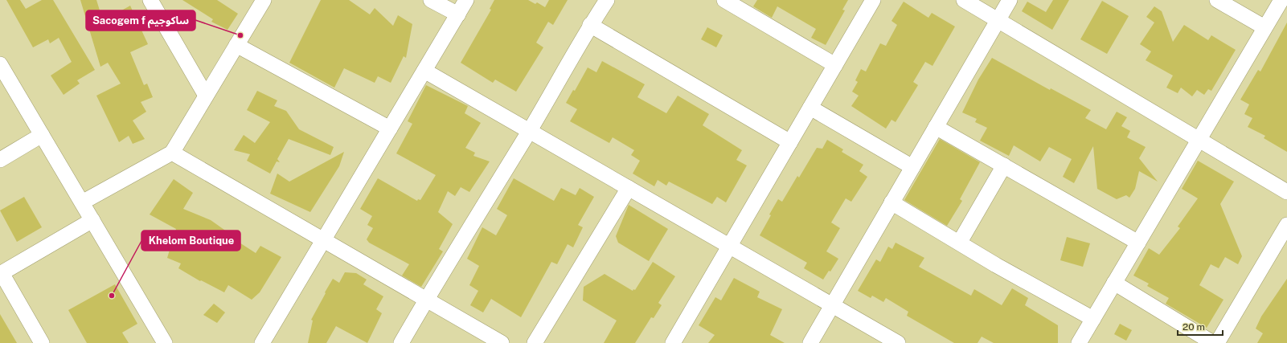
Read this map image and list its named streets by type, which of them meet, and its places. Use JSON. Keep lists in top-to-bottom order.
{
  "places": ["Sacogem f ساكوجيم", "Khelom Boutique"],
  "scale_bar": "20 m"
}
